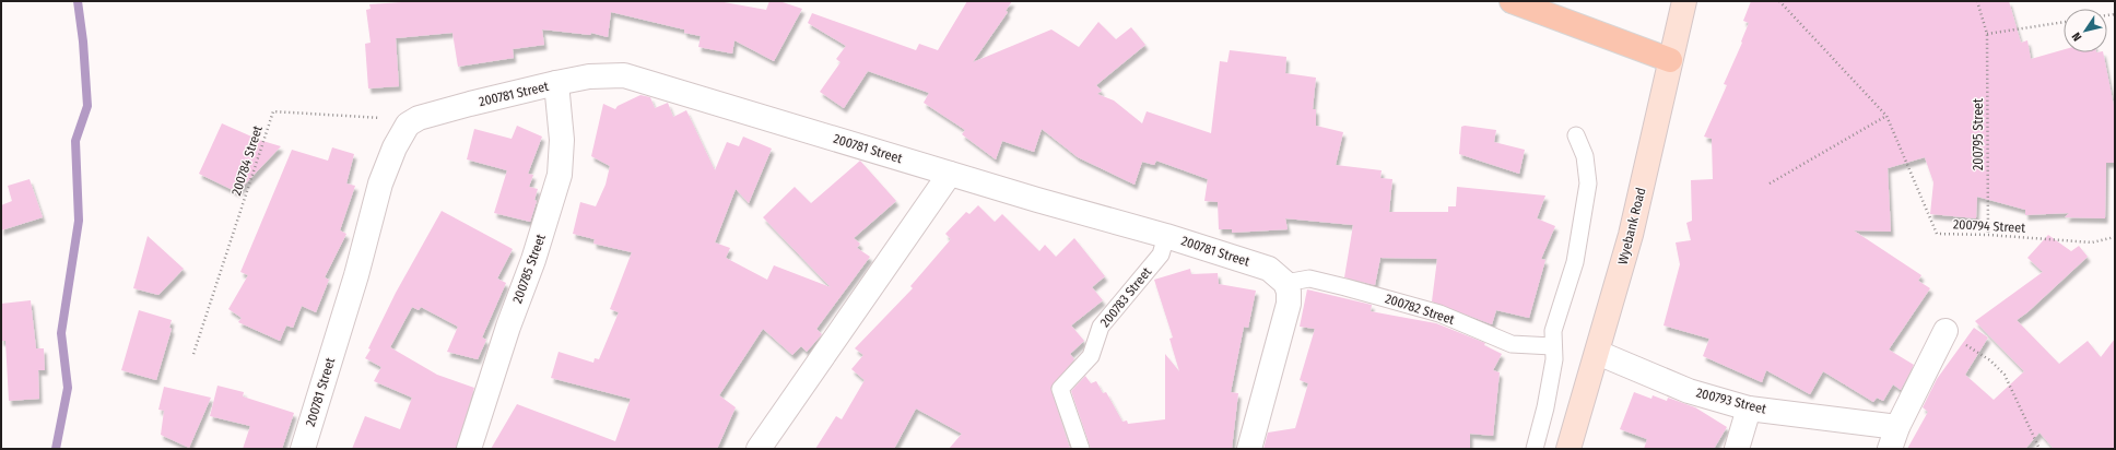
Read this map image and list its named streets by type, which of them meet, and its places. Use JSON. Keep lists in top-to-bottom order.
{
  "streets": {
    "street": [
      "200781 Street",
      "Wyebank Road",
      "200785 Street",
      "200793 Street"
    ],
    "lane": ["200783 Street", "200782 Street"],
    "path": ["200795 Street", "200784 Street", "200794 Street"]
  },
  "crossings": [
    ["200781 Street", "200784 Street"],
    ["200781 Street", "200785 Street"],
    ["200781 Street", "200783 Street"],
    ["200781 Street", "200782 Street"],
    ["200795 Street", "200794 Street"],
    ["Wyebank Road", "200793 Street"]
  ],
  "north": "bottom left"
}
